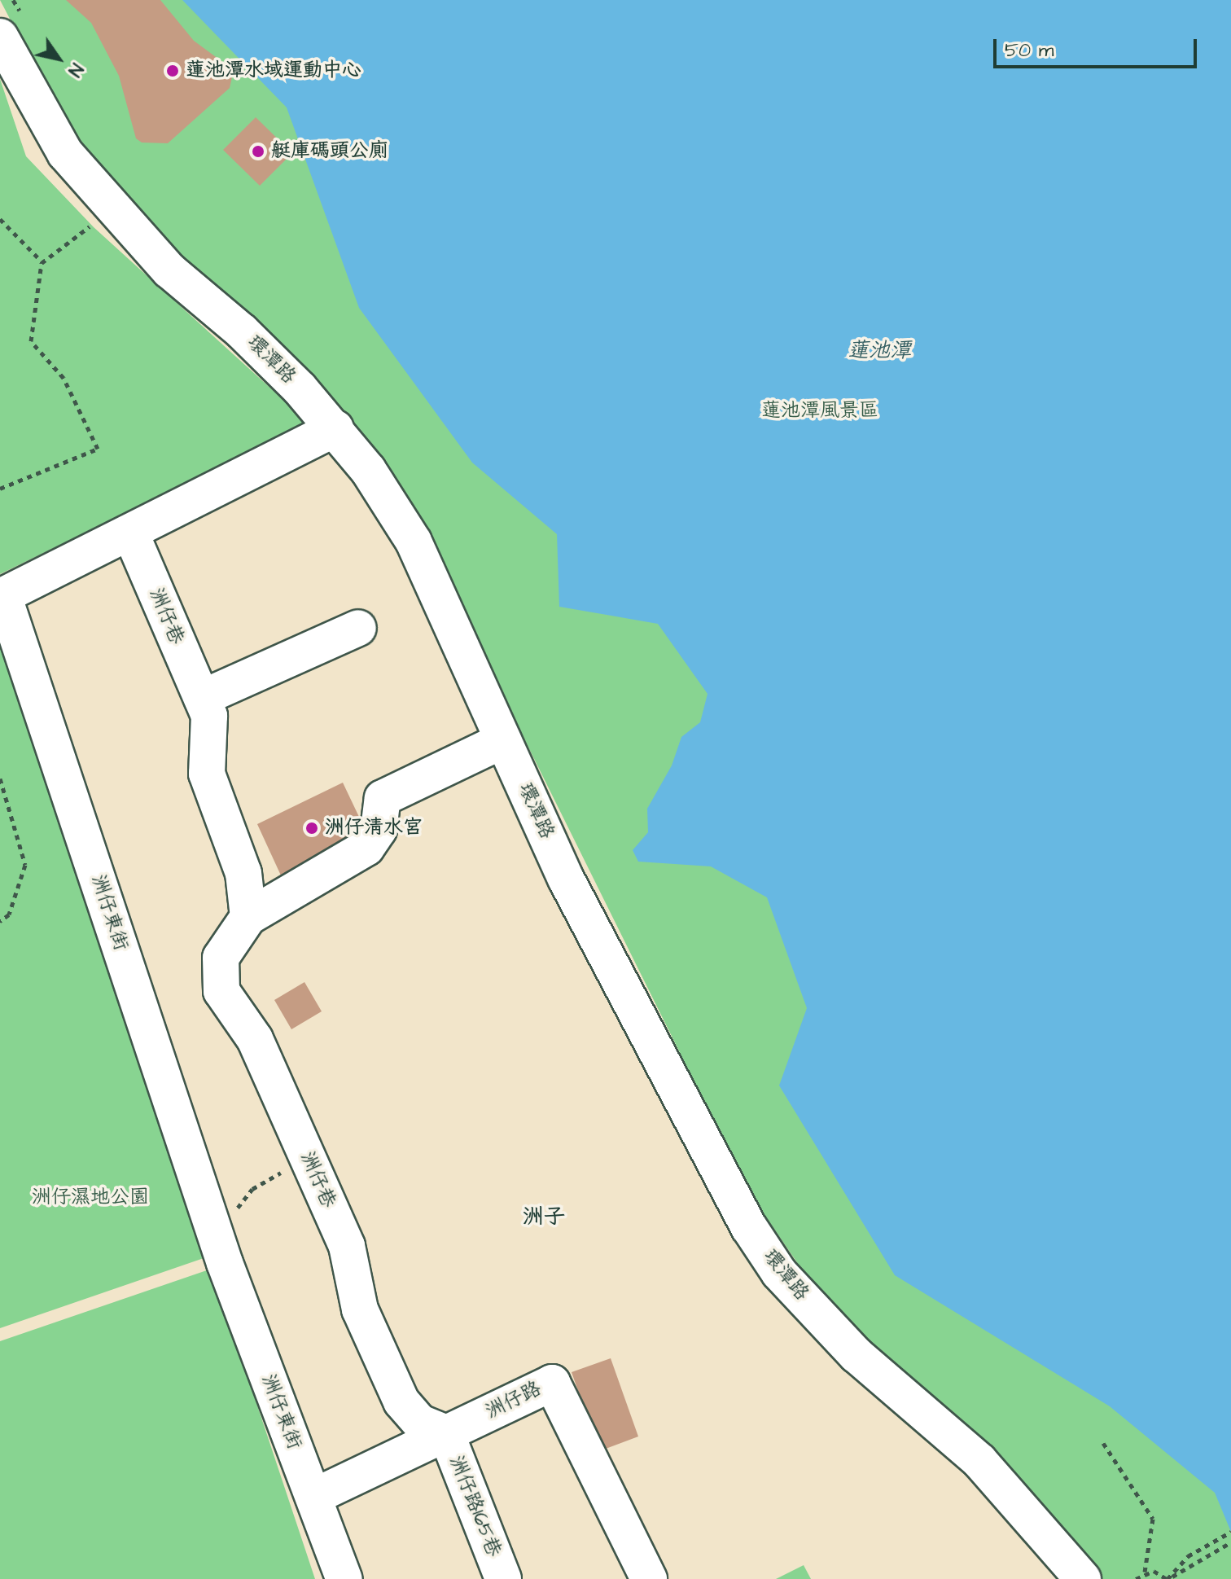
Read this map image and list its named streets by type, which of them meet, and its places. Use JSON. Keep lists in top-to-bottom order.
{
  "streets": {
    "street": [
      "環潭路",
      "洲仔巷",
      "洲仔東街",
      "洲仔路",
      "洲仔路165巷"
    ]
  },
  "crossings": [
    ["環潭路", "洲仔巷"],
    ["環潭路", "洲仔東街"],
    ["洲仔巷", "洲仔東街"],
    ["洲仔巷", "洲仔路"],
    ["洲仔巷", "洲仔路165巷"],
    ["洲仔東街", "洲仔路"],
    ["洲仔路", "洲仔路165巷"]
  ],
  "districts": ["洲子"],
  "water": ["蓮池潭"],
  "parks": ["蓮池潭風景區", "洲仔濕地公園"],
  "places": ["蓮池潭水域運動中心", "艇庫碼頭公廁", "洲仔清水宮"],
  "scale_bar": "50 m",
  "north": "bottom right"
}
